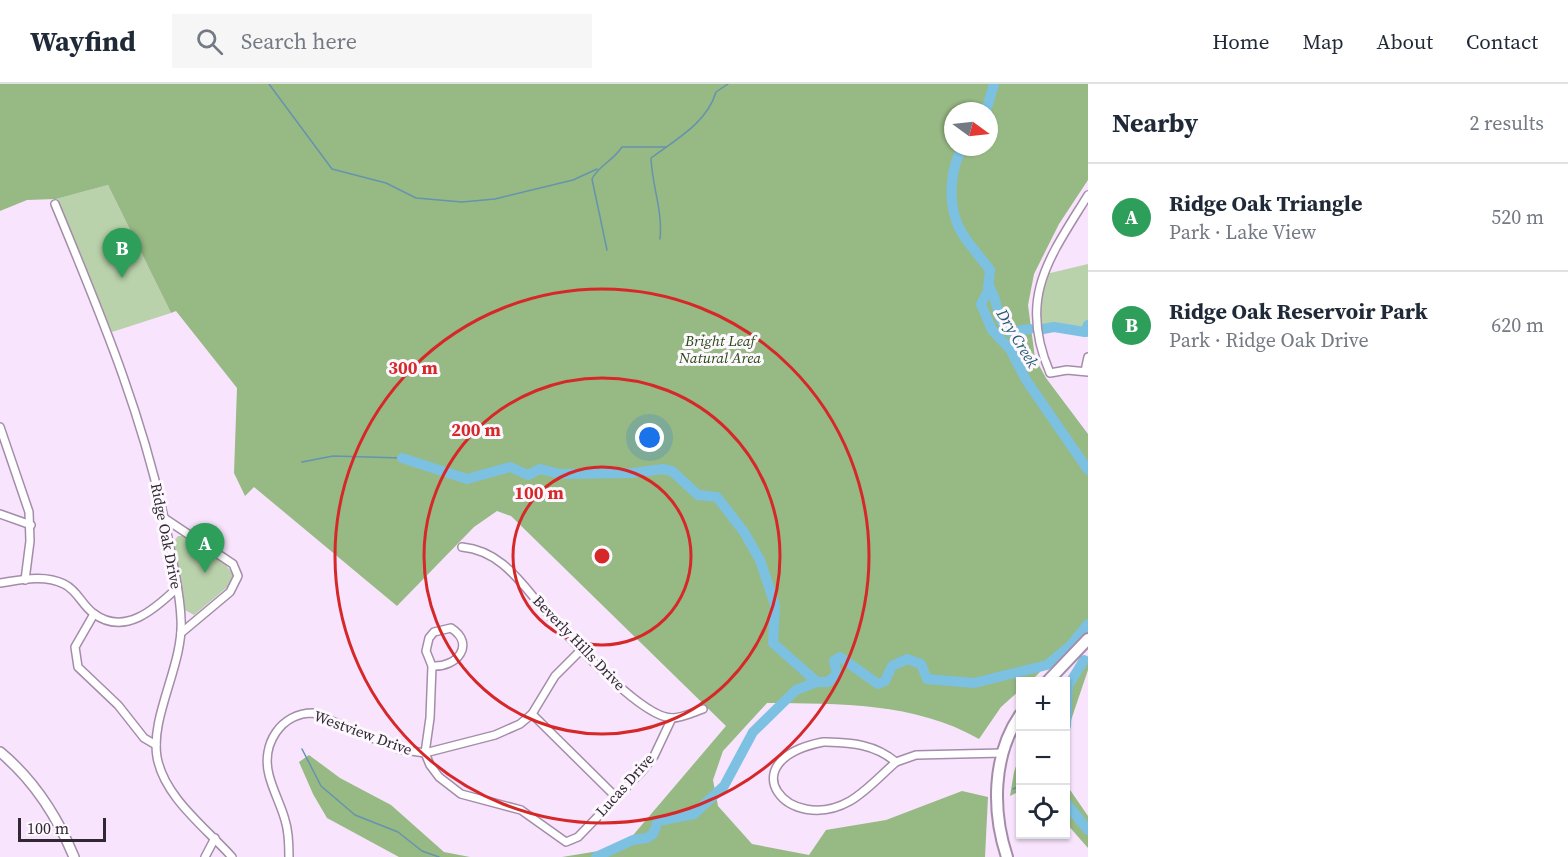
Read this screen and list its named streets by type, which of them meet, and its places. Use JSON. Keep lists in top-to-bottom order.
{
  "streets": {
    "street": [
      "Ridge Oak Drive",
      "Beverly Hills Drive",
      "Westview Drive",
      "Lucas Drive"
    ]
  },
  "crossings": [
    ["Beverly Hills Drive", "Westview Drive"],
    ["Beverly Hills Drive", "Lucas Drive"],
    ["Westview Drive", "Lucas Drive"]
  ],
  "water": ["Dry Creek"],
  "parks": ["Bright Leaf Natural Area"],
  "scale_bar": "100 m",
  "north": "right",
  "page": {
    "header": "Wayfind",
    "search": "Search here",
    "nav": [
      "Home",
      "Map",
      "About",
      "Contact"
    ],
    "heading": ["Nearby", "2 results"],
    "list": [
      {
        "mark": "A",
        "name": "Ridge Oak Triangle",
        "note": "Park · Lake View",
        "value": "520 m"
      },
      {
        "mark": "B",
        "name": "Ridge Oak Reservoir Park",
        "note": "Park · Ridge Oak Drive",
        "value": "620 m"
      }
    ],
    "pins": ["B", "A"],
    "map_buttons": ["+", "−"],
    "scale": "100 m"
  },
  "rings": ["300 m", "200 m", "100 m"]
}
